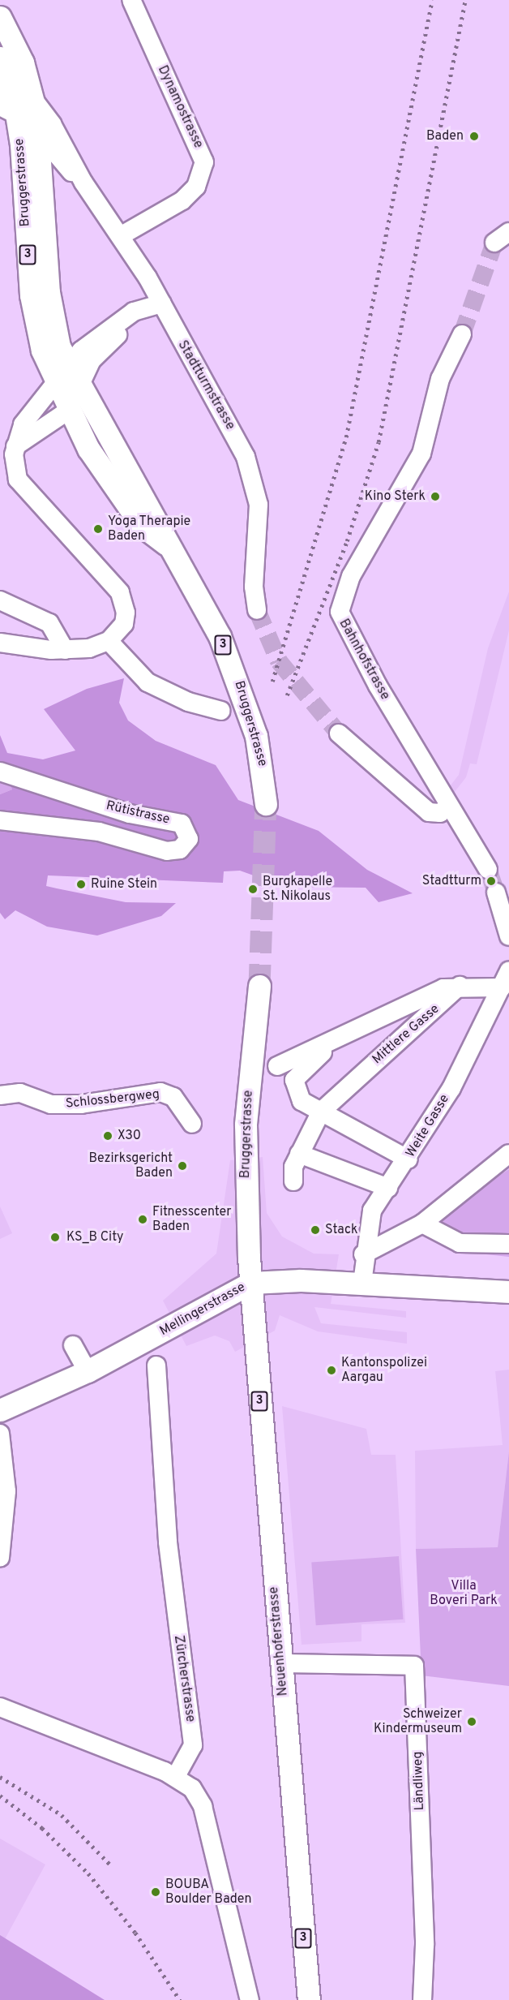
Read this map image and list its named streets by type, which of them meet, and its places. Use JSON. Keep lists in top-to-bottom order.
{
  "streets": {
    "main road": [
      "Bruggerstrasse",
      "3",
      "Mellingerstrasse",
      "Neuenhoferstrasse"
    ],
    "street": [
      "Dynamostrasse",
      "Stadtturmstrasse",
      "Bahnhofstrasse",
      "Rütistrasse",
      "Mittlere Gasse",
      "Schlossbergweg",
      "Weite Gasse",
      "Zürcherstrasse",
      "Ländliweg"
    ]
  },
  "crossings": [
    ["Dynamostrasse", "Stadtturmstrasse"],
    ["Bruggerstrasse", "Stadtturmstrasse"],
    ["Bruggerstrasse", "Mellingerstrasse"],
    ["Bruggerstrasse", "Neuenhoferstrasse"],
    ["Weite Gasse", "Mellingerstrasse"],
    ["Mellingerstrasse", "Neuenhoferstrasse"],
    ["Neuenhoferstrasse", "Ländliweg"]
  ],
  "parks": ["Villa Boveri Park"],
  "places": [
    "Baden",
    "Kino Sterk",
    "Yoga Therapie Baden",
    "Stadtturm",
    "Ruine Stein",
    "Burgkapelle St. Nikolaus",
    "X30",
    "Bezirksgericht Baden",
    "Fitnesscenter Baden",
    "Stack",
    "KS_B City",
    "Kantonspolizei Aargau",
    "Schweizer Kindermuseum",
    "BOUBA Boulder Baden"
  ]
}
